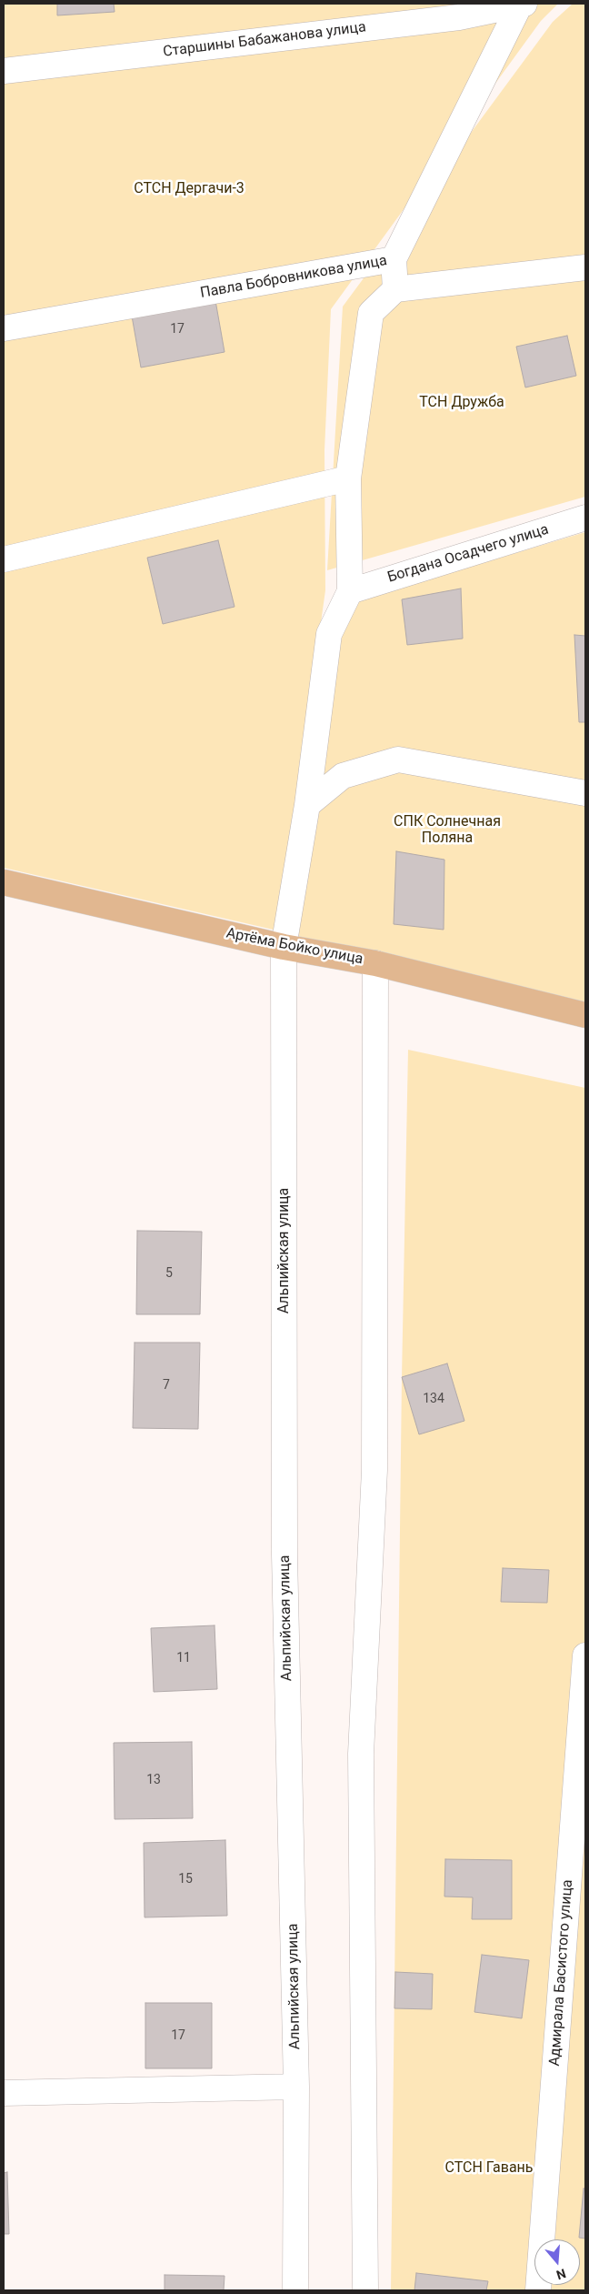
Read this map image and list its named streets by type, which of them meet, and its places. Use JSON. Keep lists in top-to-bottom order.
{
  "streets": {
    "main road": ["Артёма Бойко улица"],
    "street": [
      "Старшины Бабажанова улица",
      "Павла Бобровникова улица",
      "Богдана Осадчего улица",
      "Альпийская улица",
      "Адмирала Басистого улица"
    ]
  },
  "crossings": [
    ["Богдана Осадчего улица", "Альпийская улица"],
    ["Артёма Бойко улица", "Альпийская улица"]
  ],
  "parks": [
    "СТСН Дергачи-3",
    "ТСН Дружба",
    "СПК Солнечная Поляна",
    "СТСН Гавань"
  ],
  "house_numbers": [
    "17",
    "5",
    "7",
    "134",
    "11",
    "13",
    "15",
    "17"
  ],
  "north": "bottom"
}
